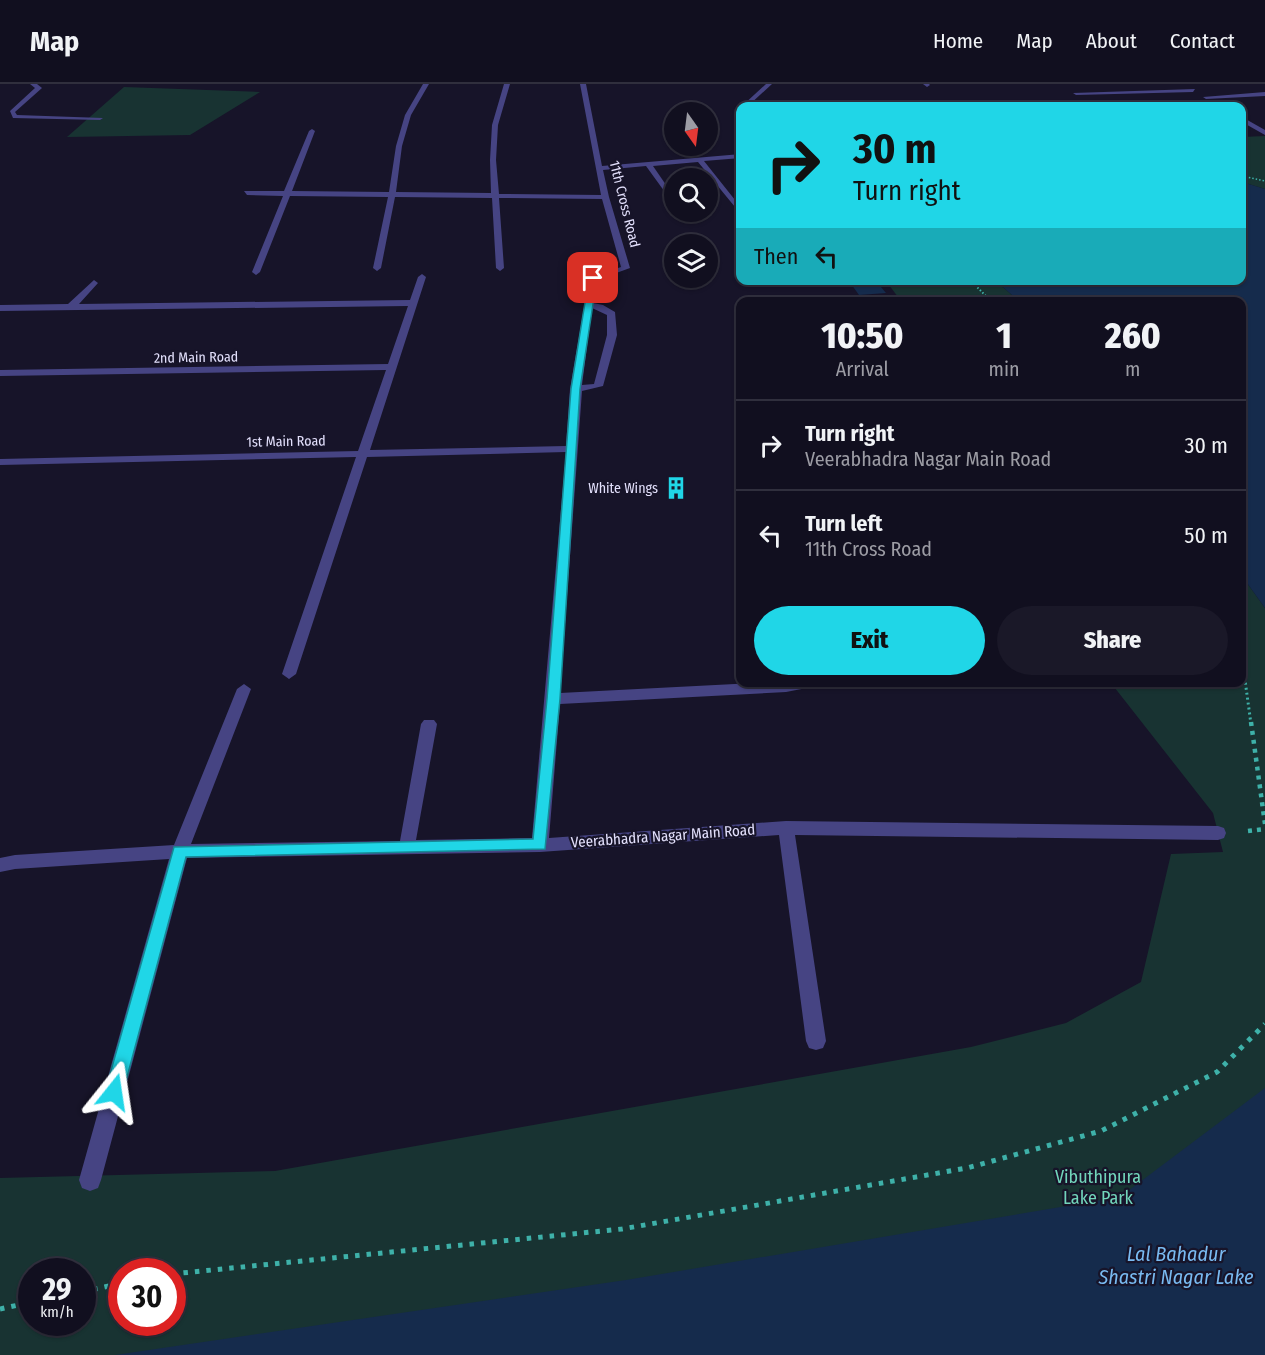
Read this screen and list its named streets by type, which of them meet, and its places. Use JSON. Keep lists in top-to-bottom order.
{
  "streets": {
    "street": [
      "11th Cross Road",
      "2nd Main Road",
      "1st Main Road",
      "Veerabhadra Nagar Main Road"
    ]
  },
  "crossings": [
    ["11th Cross Road", "1st Main Road"],
    ["11th Cross Road", "Veerabhadra Nagar Main Road"]
  ],
  "water": ["Lal Bahadur Shastri Nagar Lake"],
  "parks": ["Vibuthipura Lake Park"],
  "places": {
    "building": ["White Wings"]
  },
  "north": "bottom",
  "page": {
    "header": "Map",
    "nav": [
      "Home",
      "Map",
      "About",
      "Contact"
    ],
    "turn": ["30 m", "Turn right"],
    "then": "Then",
    "eta": [
      "10:50",
      "Arrival",
      "1",
      "min",
      "260",
      "m"
    ],
    "list": [
      {
        "name": "Turn right",
        "note": "Veerabhadra Nagar Main Road",
        "value": "30 m"
      },
      {
        "name": "Turn left",
        "note": "11th Cross Road",
        "value": "50 m"
      }
    ],
    "buttons": ["Exit", "Share"],
    "speed": "29 km/h",
    "limit": "30"
  }
}
